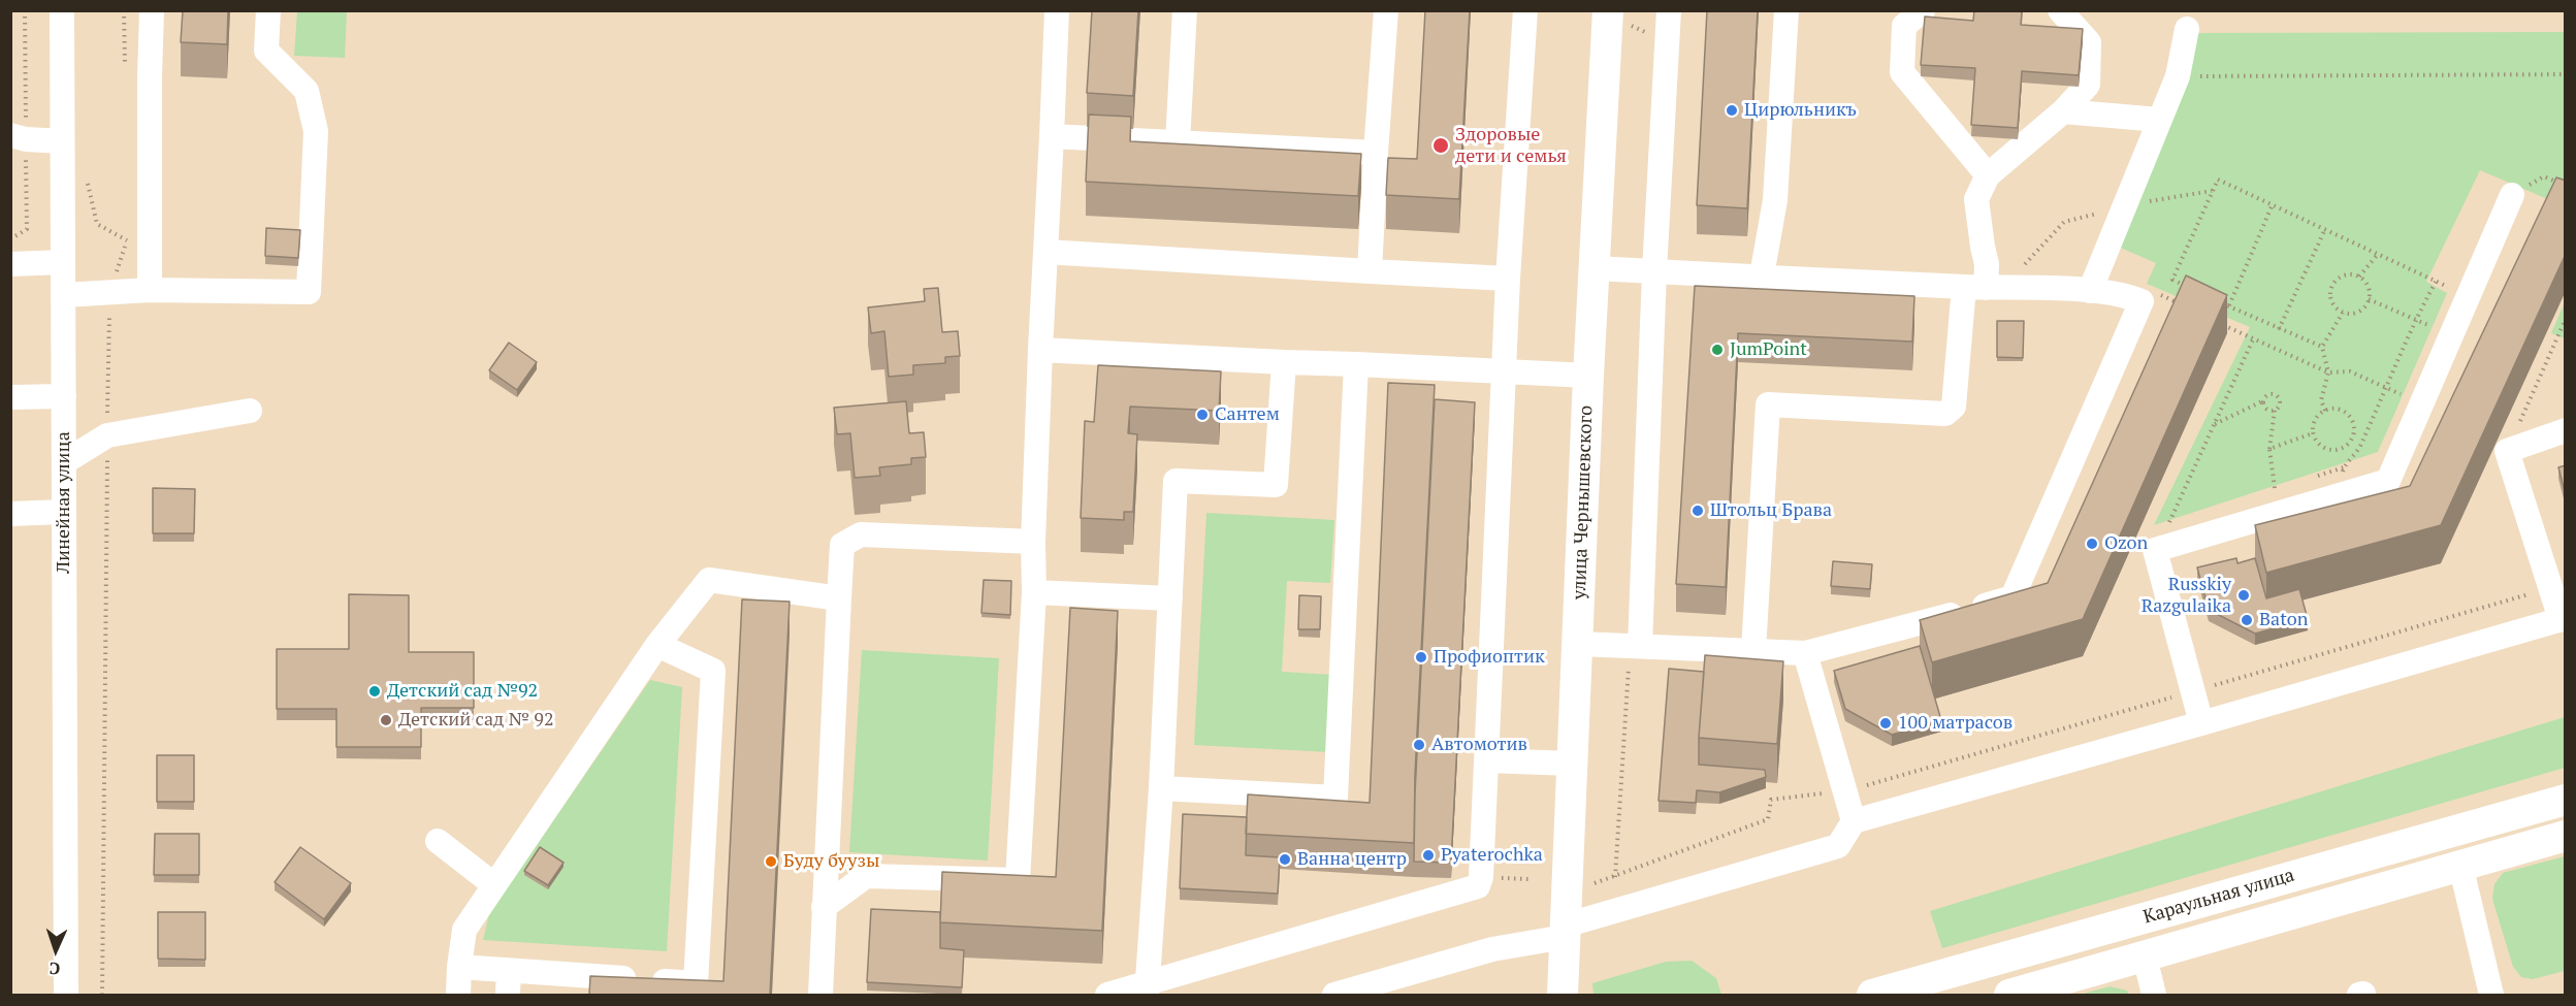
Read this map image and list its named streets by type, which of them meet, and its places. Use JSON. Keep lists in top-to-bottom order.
{
  "streets": {
    "main road": ["улица Чернышевского", "Караульная улица"],
    "street": ["Линейная улица"]
  },
  "places": [
    "Цирюльникъ",
    "Здоровые дети и семья",
    "JumPoint",
    "Сантем",
    "Штольц Брава",
    "Ozon",
    "Russkiy Razgulaika",
    "Baton",
    "Профиоптик",
    "Детский сад №92",
    "Детский сад № 92",
    "100 матрасов",
    "Автомотив",
    "Pyaterochka",
    "Ванна центр",
    "Буду буузы"
  ],
  "north": "bottom"
}
